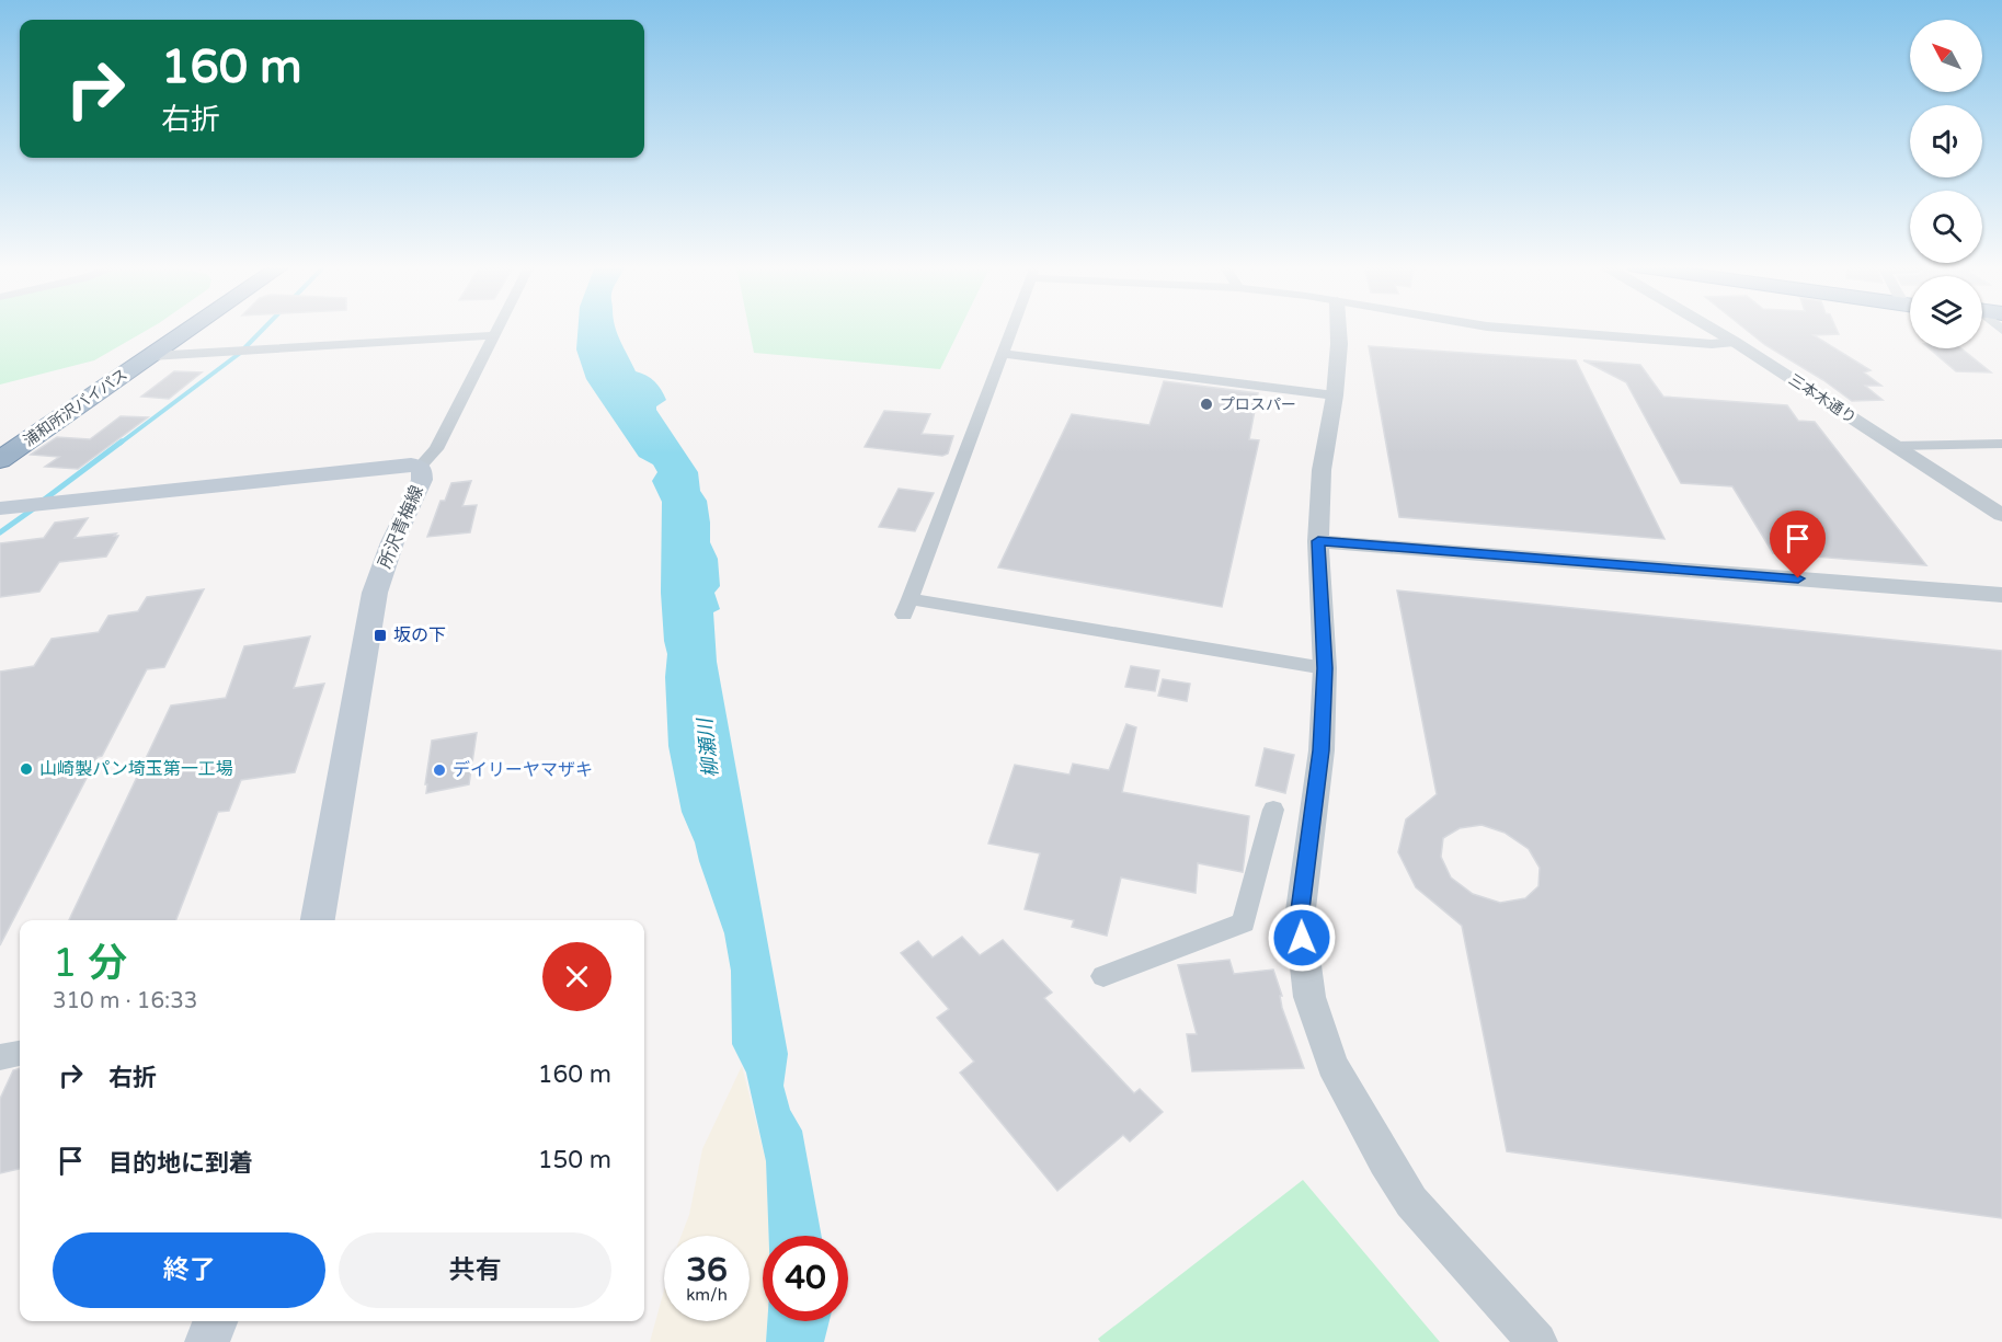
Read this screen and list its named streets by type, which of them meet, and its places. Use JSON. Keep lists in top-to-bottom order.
{
  "streets": {
    "highway": ["浦和所沢バイパス"],
    "main road": ["所沢青梅線"],
    "street": ["三本木通り"]
  },
  "water": ["柳瀬川"],
  "places": {
    "other": ["プロスパー", "山崎製パン埼玉第一工場", "デイリーヤマザキ"],
    "transit": ["坂の下"]
  },
  "north": "top left",
  "page": {
    "turn": ["160 m", "右折"],
    "heading": ["1 分", "310 m · 16:33"],
    "list": [
      {
        "name": "右折",
        "value": "160 m"
      },
      {
        "name": "目的地に到着",
        "value": "150 m"
      }
    ],
    "buttons": ["終了", "共有"],
    "speed": "36 km/h",
    "limit": "40"
  }
}
